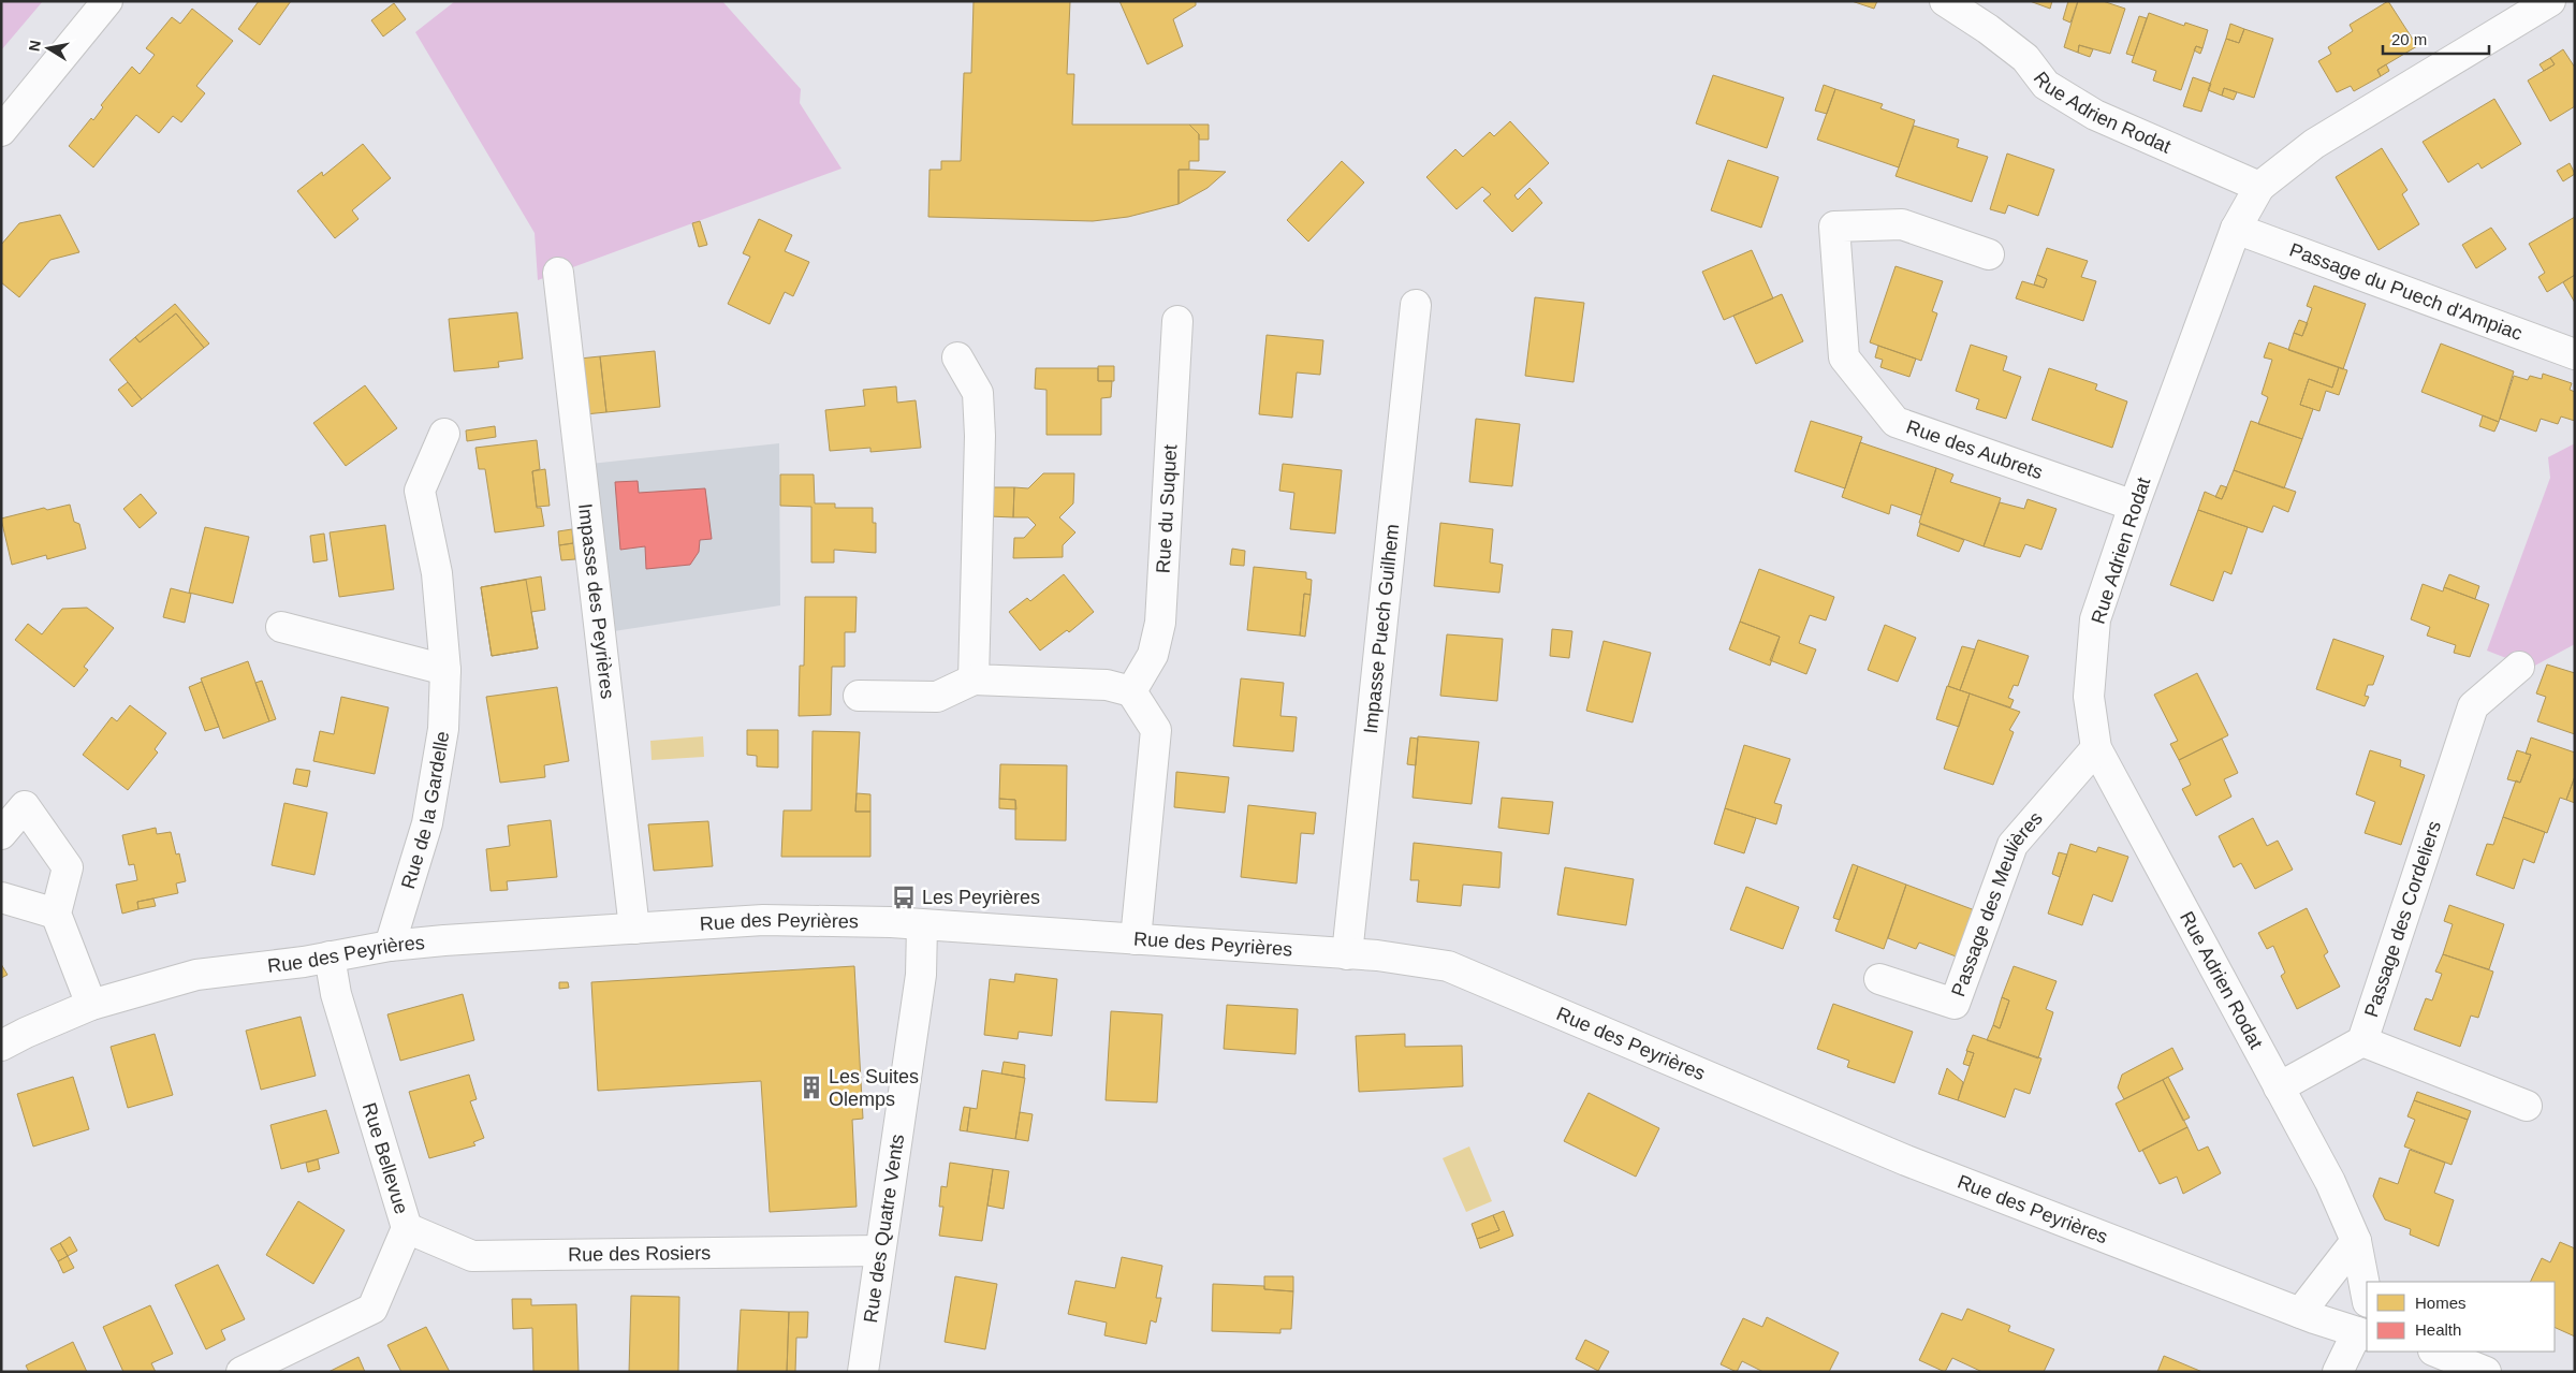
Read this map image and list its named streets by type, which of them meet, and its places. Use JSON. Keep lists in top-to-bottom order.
{
  "streets": {
    "street": [
      "Rue Adrien Rodat",
      "Passage du Puech d'Ampiac",
      "Rue des Aubrets",
      "Rue du Suquet",
      "Impasse des Peyrières",
      "Impasse Puech Guilhem",
      "Rue de la Gardelle",
      "Passage des Meulières",
      "Passage des Cordeliers",
      "Rue des Peyrières",
      "Rue Bellevue",
      "Rue des Quatre Vents",
      "Rue des Rosiers"
    ]
  },
  "crossings": [
    ["Rue Adrien Rodat", "Passage du Puech d'Ampiac"],
    ["Rue Adrien Rodat", "Rue des Aubrets"],
    ["Rue Adrien Rodat", "Passage des Meulières"],
    ["Rue Adrien Rodat", "Passage des Cordeliers"],
    ["Impasse des Peyrières", "Rue des Peyrières"],
    ["Impasse Puech Guilhem", "Rue des Peyrières"],
    ["Rue de la Gardelle", "Rue des Peyrières"],
    ["Rue des Peyrières", "Rue Bellevue"],
    ["Rue des Peyrières", "Rue des Quatre Vents"],
    ["Rue Bellevue", "Rue des Rosiers"],
    ["Rue des Quatre Vents", "Rue des Rosiers"]
  ],
  "places": {
    "bus stop": ["Les Peyrières"],
    "building": ["Les Suites Olemps"]
  },
  "legend": ["Homes", "Health"],
  "scale_bar": "20 m",
  "north": "left"
}
